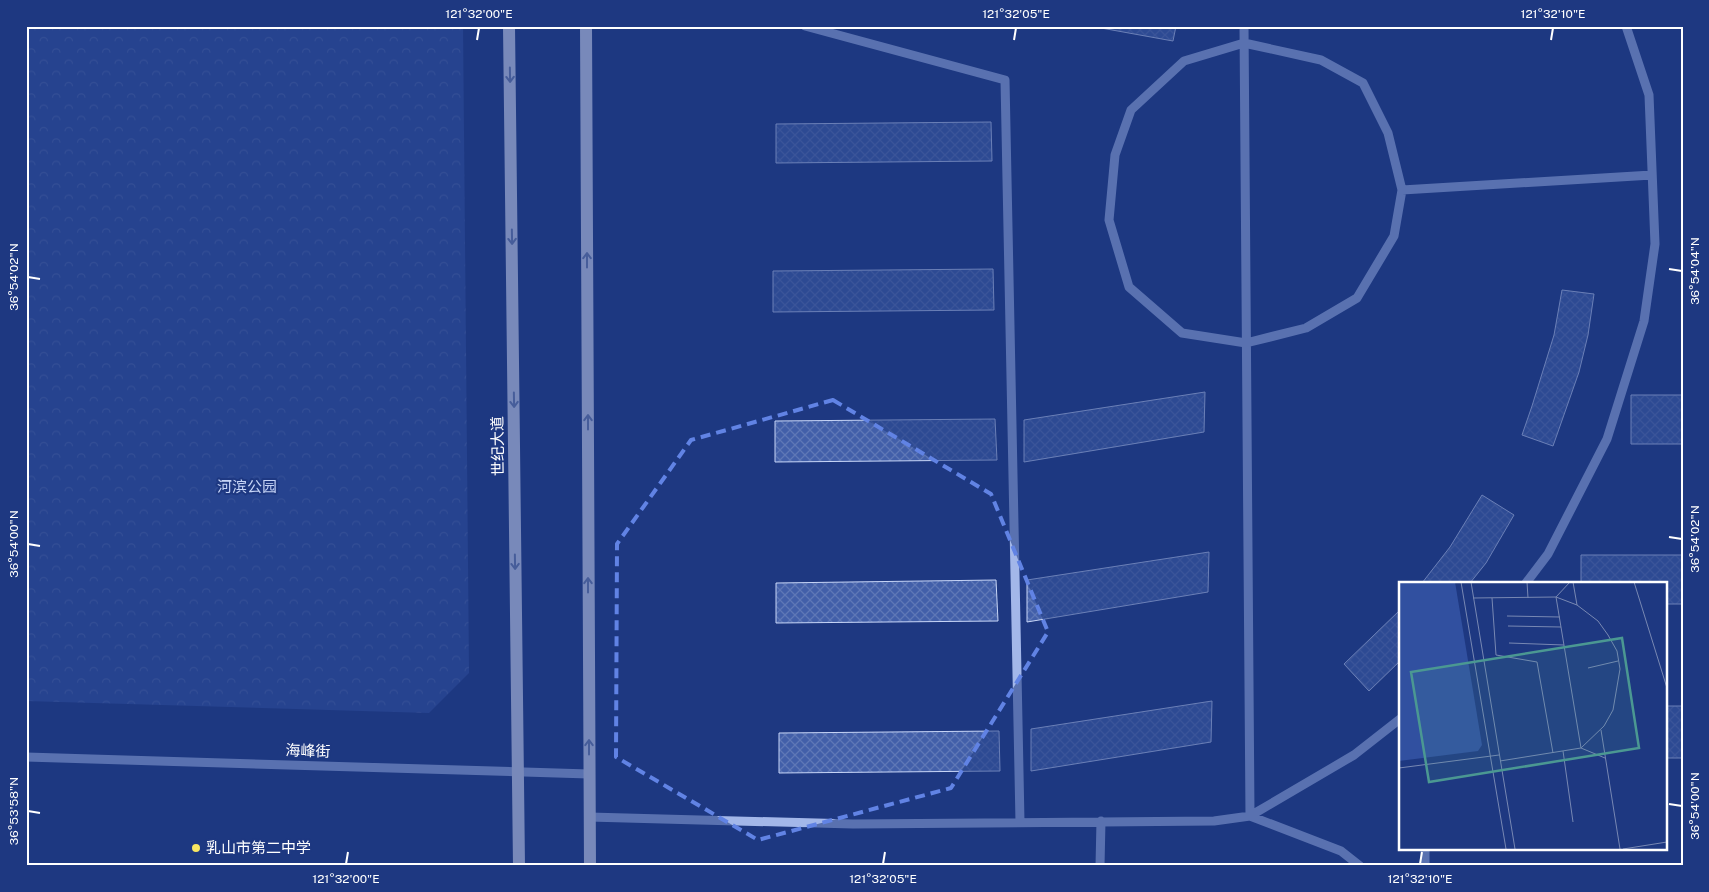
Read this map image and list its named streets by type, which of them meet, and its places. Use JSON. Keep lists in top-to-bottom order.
{
  "streets": {
    "main road": ["世纪大道"],
    "street": ["海峰街"]
  },
  "crossings": [
    ["世纪大道", "海峰街"]
  ],
  "parks": ["河滨公园"],
  "places": ["乳山市第二中学"],
  "coordinates": [
    "121°32'00\"E",
    "121°32'05\"E",
    "121°32'10\"E",
    "36°54'04\"N",
    "36°54'02\"N",
    "36°54'00\"N",
    "36°53'58\"N"
  ]
}
